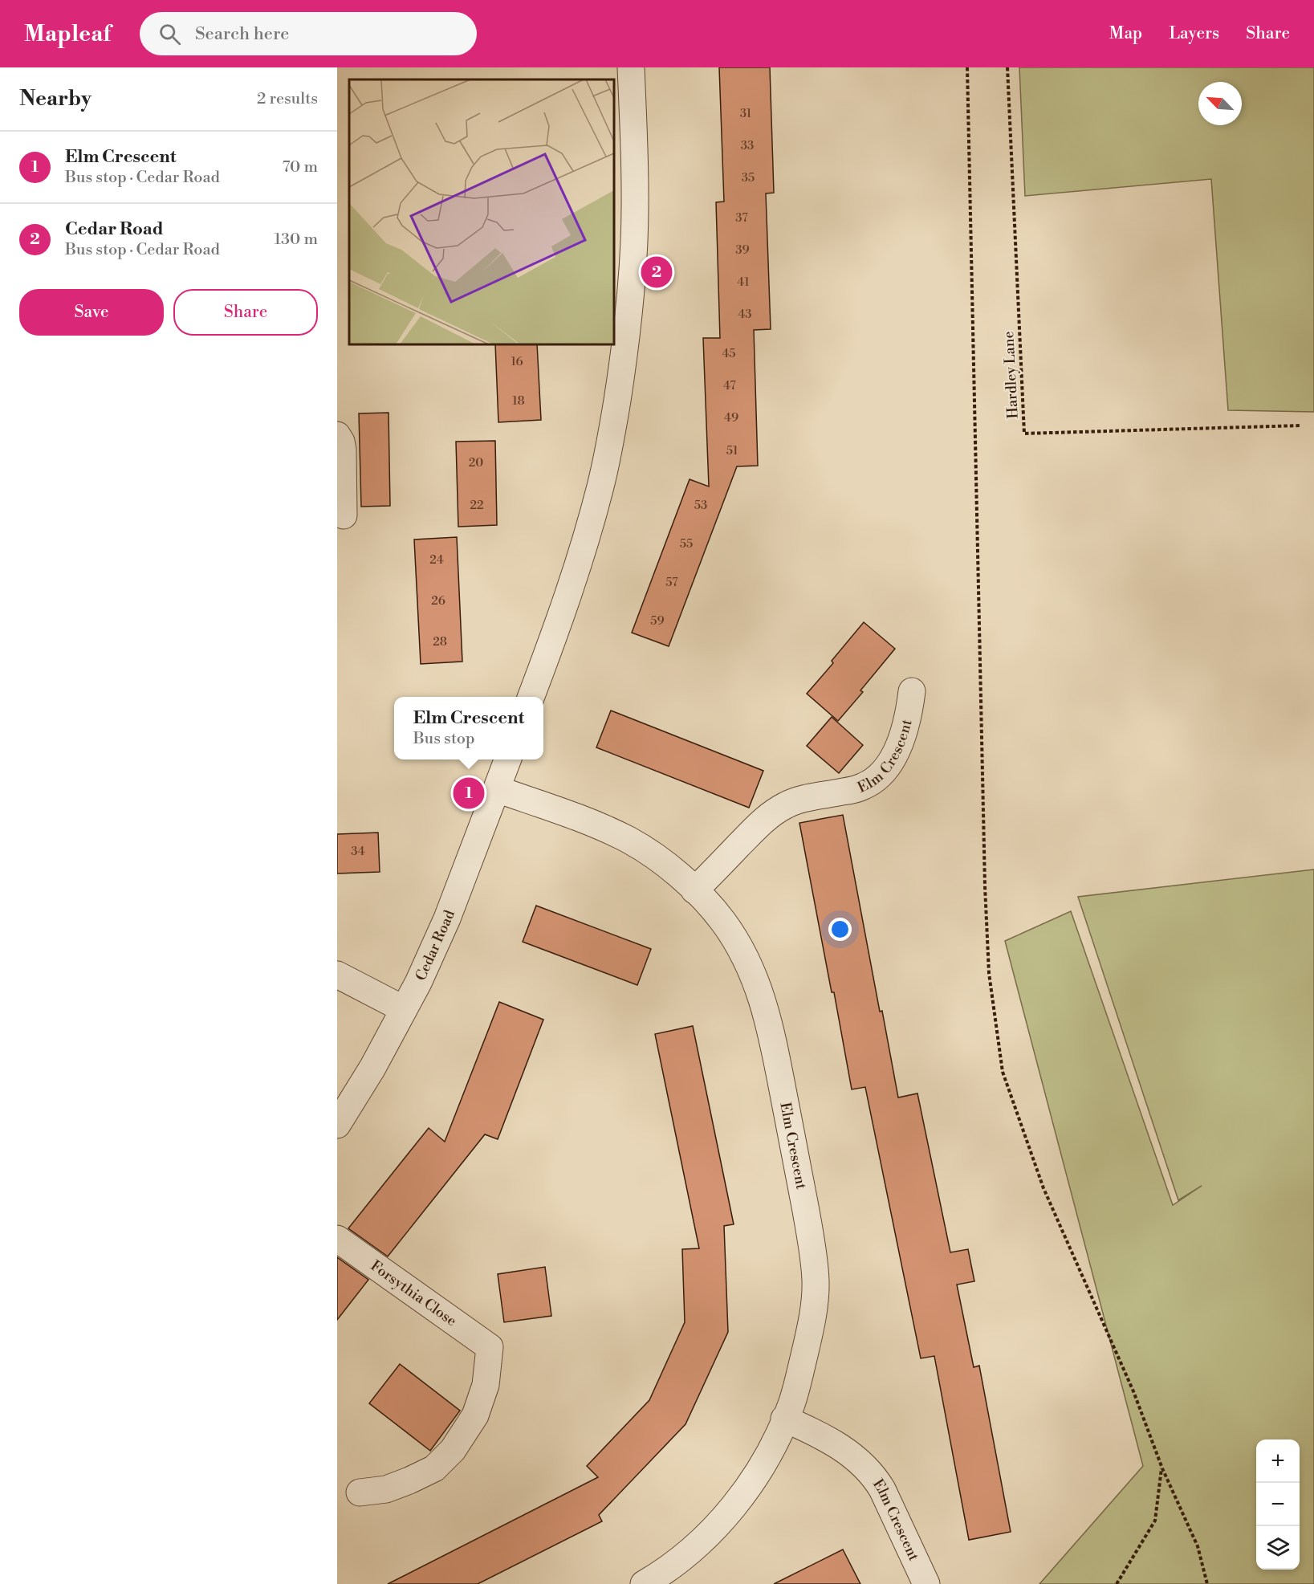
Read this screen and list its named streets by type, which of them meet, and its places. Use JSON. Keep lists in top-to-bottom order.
{
  "streets": {
    "street": ["Elm Crescent", "Cedar Road", "Forsythia Close"],
    "path": ["Hardley Lane"]
  },
  "crossings": [
    ["Elm Crescent", "Cedar Road"]
  ],
  "house_numbers": [
    "31",
    "33",
    "35",
    "37",
    "39",
    "41",
    "43",
    "45",
    "16",
    "47",
    "18",
    "49",
    "51",
    "20",
    "22",
    "53",
    "55",
    "24",
    "57",
    "26",
    "59",
    "28",
    "34"
  ],
  "north": "top left",
  "page": {
    "header": "Mapleaf",
    "search": "Search here",
    "nav": ["Map", "Layers", "Share"],
    "heading": ["Nearby", "2 results"],
    "list": [
      {
        "mark": "1",
        "name": "Elm Crescent",
        "note": "Bus stop · Cedar Road",
        "value": "70 m"
      },
      {
        "mark": "2",
        "name": "Cedar Road",
        "note": "Bus stop · Cedar Road",
        "value": "130 m"
      }
    ],
    "pins": ["2", "1"],
    "buttons": ["Save", "Share"],
    "popup": ["Elm Crescent", "Bus stop"],
    "map_buttons": ["+", "−"]
  }
}
